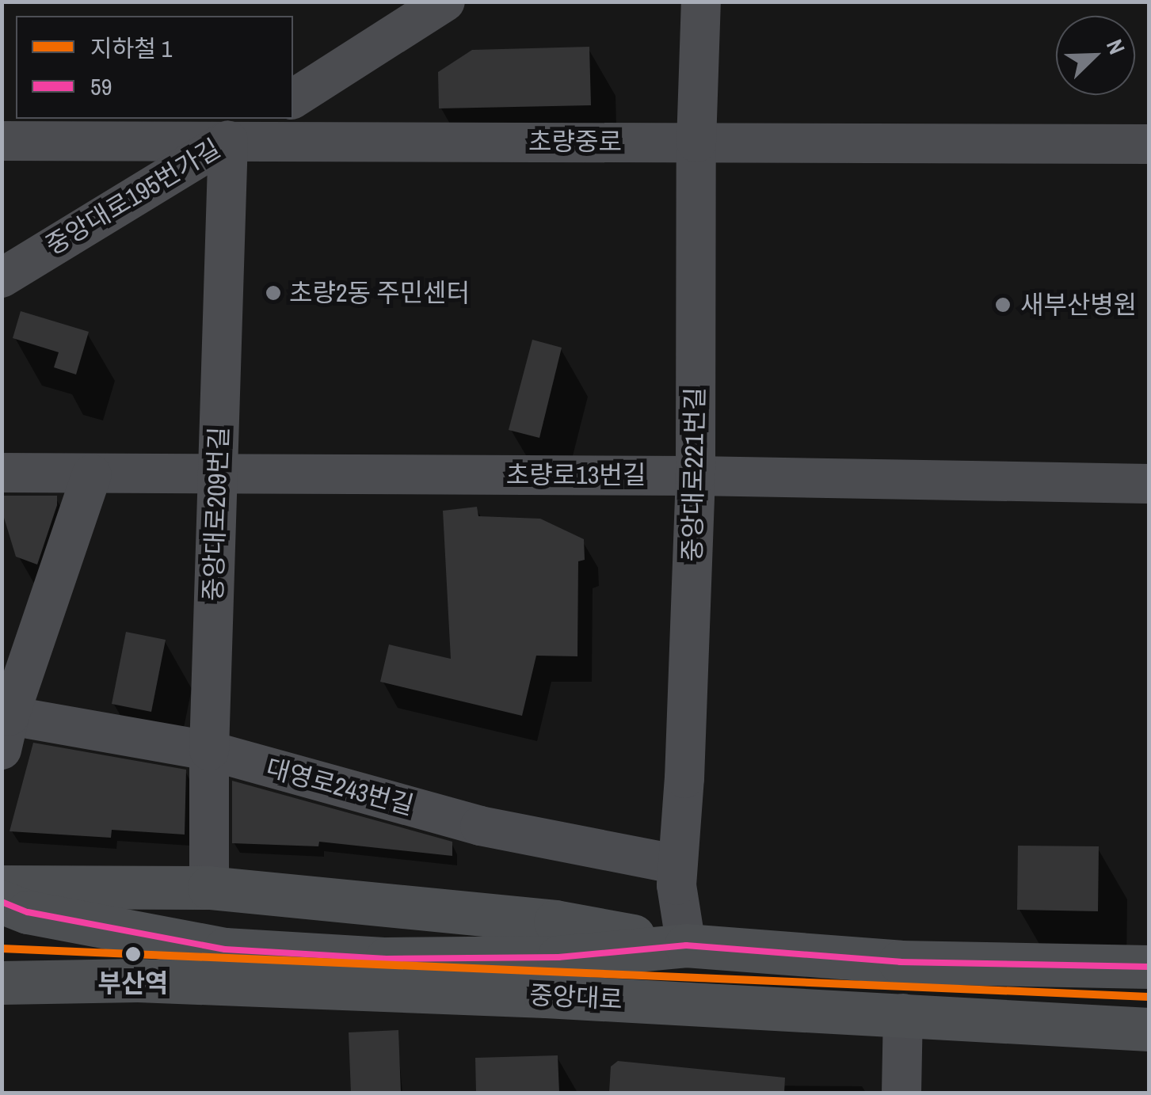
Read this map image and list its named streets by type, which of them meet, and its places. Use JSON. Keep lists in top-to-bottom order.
{
  "streets": {
    "main road": ["중앙대로"],
    "street": [
      "초량중로",
      "중앙대로195번가길",
      "중앙대로221번길",
      "초량로13번길",
      "중앙대로209번길",
      "대영로243번길"
    ]
  },
  "crossings": [
    ["초량중로", "중앙대로195번가길"],
    ["초량중로", "중앙대로221번길"],
    ["초량중로", "중앙대로209번길"],
    ["중앙대로195번가길", "중앙대로209번길"],
    ["중앙대로221번길", "초량로13번길"],
    ["중앙대로221번길", "대영로243번길"],
    ["중앙대로221번길", "중앙대로"],
    ["초량로13번길", "중앙대로209번길"],
    ["중앙대로209번길", "대영로243번길"],
    ["중앙대로209번길", "중앙대로"]
  ],
  "places": ["초량2동 주민센터", "새부산병원", "부산역"],
  "lines": ["transit line 59", "metro line 1"],
  "legend": ["지하철 1", "59"],
  "north": "top right"
}
